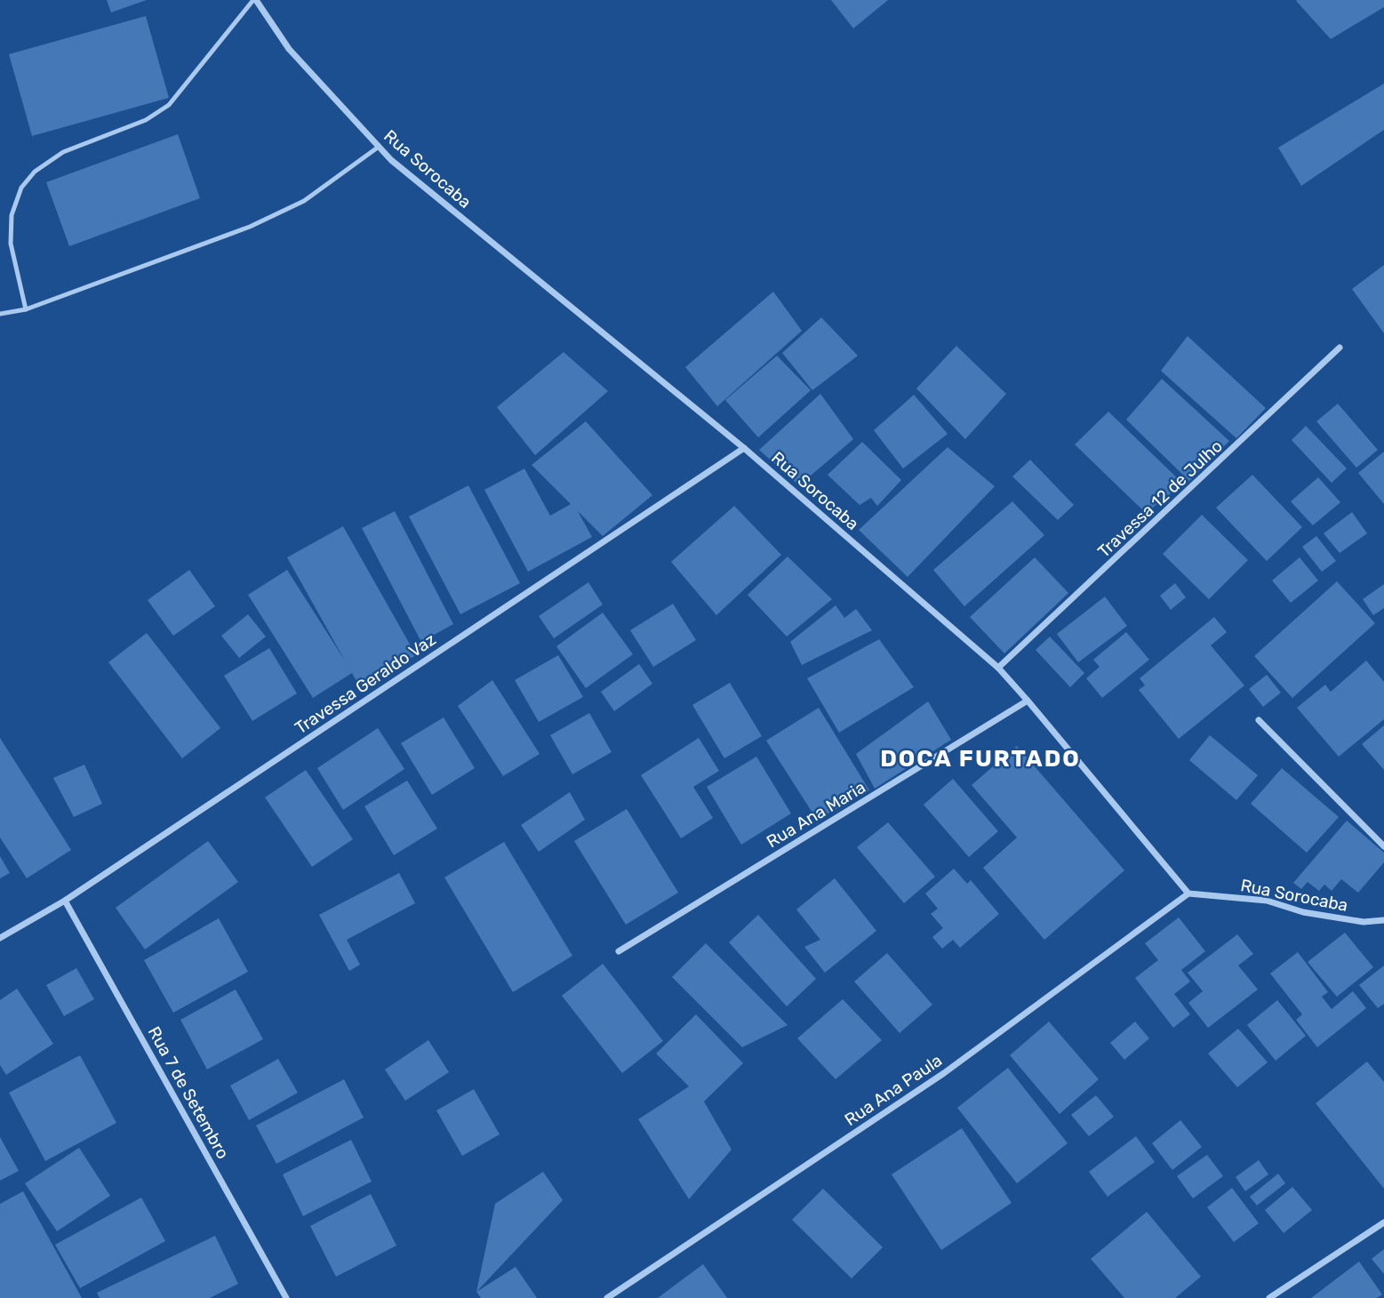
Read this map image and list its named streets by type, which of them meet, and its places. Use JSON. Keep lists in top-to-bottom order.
{
  "streets": {
    "street": [
      "Rua Sorocaba",
      "Travessa 12 de Julho",
      "Travessa Geraldo Vaz",
      "Rua Ana Maria",
      "Rua Ana Paula",
      "Rua 7 de Setembro"
    ]
  },
  "crossings": [
    ["Rua Sorocaba", "Travessa 12 de Julho"],
    ["Rua Sorocaba", "Travessa Geraldo Vaz"],
    ["Rua Sorocaba", "Rua Ana Maria"],
    ["Rua Sorocaba", "Rua Ana Paula"],
    ["Travessa Geraldo Vaz", "Rua 7 de Setembro"]
  ],
  "districts": ["DOCA FURTADO"]
}
